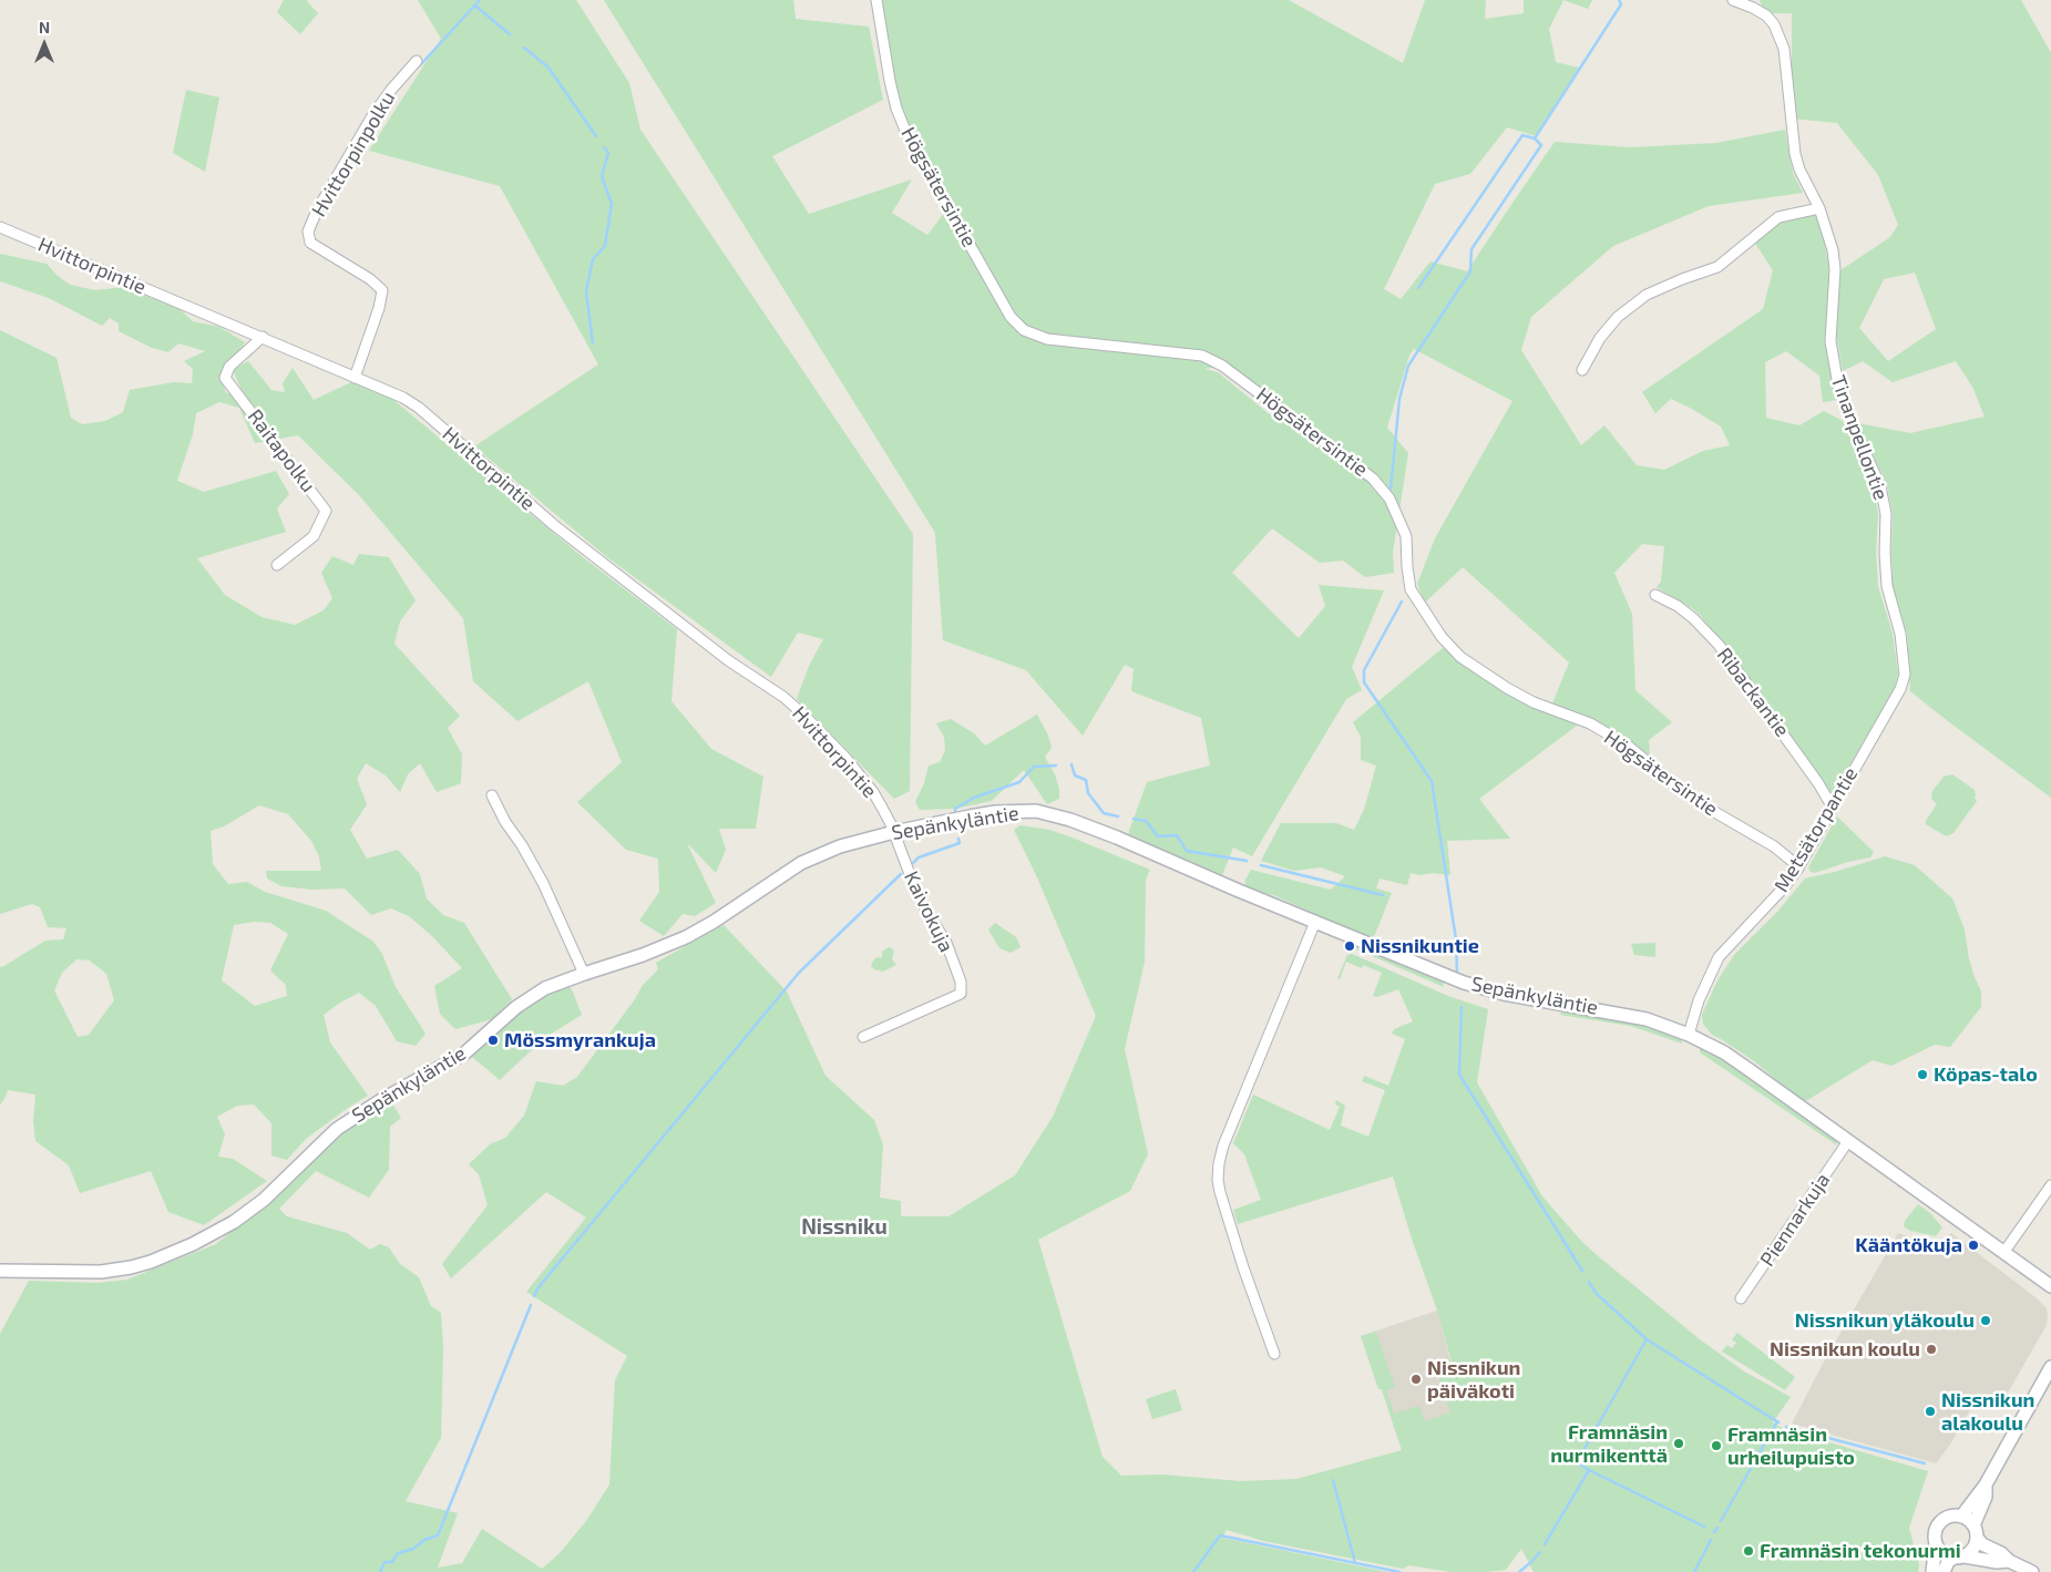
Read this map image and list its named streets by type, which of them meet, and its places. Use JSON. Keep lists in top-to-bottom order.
{
  "streets": {
    "street": [
      "Hvittorpinpolku",
      "Högsätersintie",
      "Hvittorpintie",
      "Tinanpellontie",
      "Raitapolku",
      "Ribackantie",
      "Sepänkyläntie",
      "Metsätorpantie",
      "Kaivokuja",
      "Piennarkuja"
    ]
  },
  "crossings": [
    ["Hvittorpinpolku", "Hvittorpintie"],
    ["Högsätersintie", "Metsätorpantie"],
    ["Hvittorpintie", "Raitapolku"],
    ["Hvittorpintie", "Sepänkyläntie"],
    ["Hvittorpintie", "Kaivokuja"],
    ["Tinanpellontie", "Metsätorpantie"],
    ["Ribackantie", "Metsätorpantie"],
    ["Sepänkyläntie", "Metsätorpantie"],
    ["Sepänkyläntie", "Kaivokuja"],
    ["Sepänkyläntie", "Piennarkuja"]
  ],
  "districts": ["Nissniku"],
  "places": [
    "Nissnikuntie",
    "Mössmyrankuja",
    "Köpas-talo",
    "Kääntökuja",
    "Nissnikun yläkoulu",
    "Nissnikun koulu",
    "Nissnikun päiväkoti",
    "Nissnikun alakoulu",
    "Framnäsin nurmikenttä",
    "Framnäsin urheilupuisto",
    "Framnäsin tekonurmi"
  ],
  "north": "top"
}
